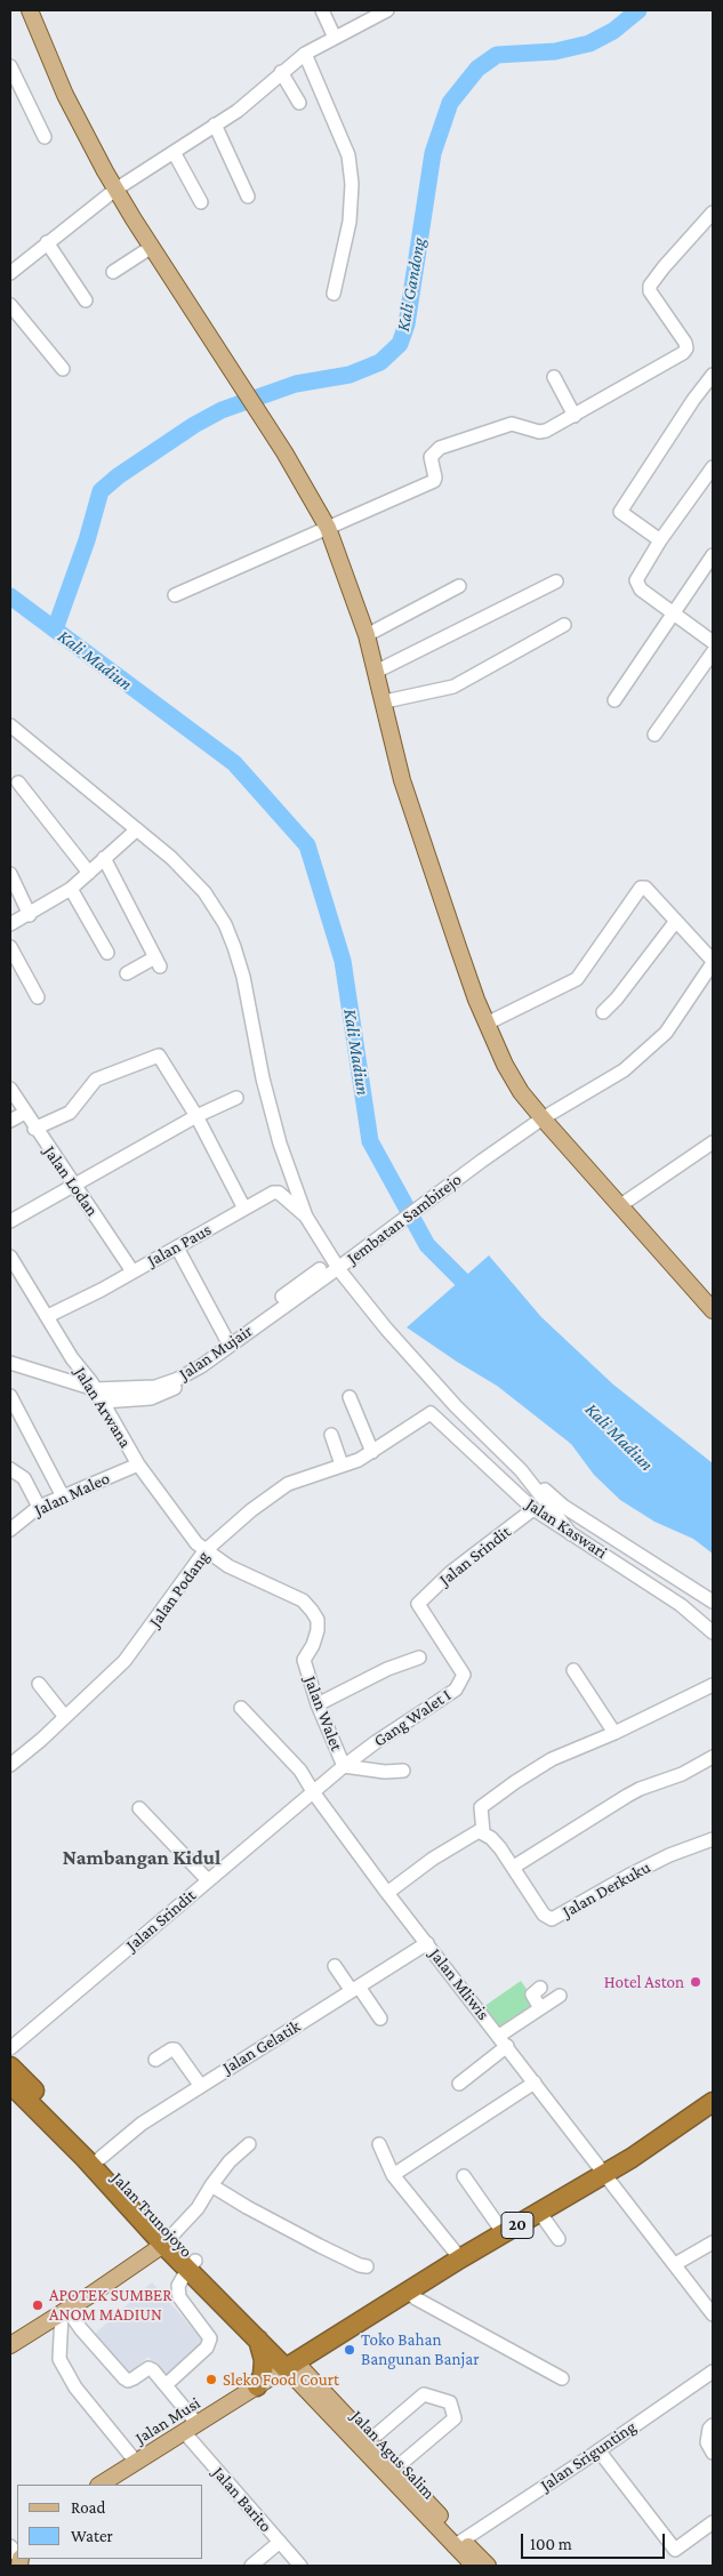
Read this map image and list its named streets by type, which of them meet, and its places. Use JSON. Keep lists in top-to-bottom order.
{
  "streets": {
    "highway": ["Jalan Trunojoyo", "20"],
    "main road": ["Jalan Musi", "Jalan Agus Salim"],
    "street": [
      "Jalan Lodan",
      "Jembatan Sambirejo",
      "Jalan Paus",
      "Jalan Mujair",
      "Jalan Arwana",
      "Jalan Maleo",
      "Jalan Kaswari",
      "Jalan Srindit",
      "Jalan Podang",
      "Jalan Walet",
      "Gang Walet I",
      "Jalan Derkuku",
      "Jalan Mliwis",
      "Jalan Gelatik",
      "Jalan Srigunting",
      "Jalan Barito"
    ]
  },
  "crossings": [
    ["Jalan Lodan", "Jalan Paus"],
    ["Jembatan Sambirejo", "Jalan Mujair"],
    ["Jalan Paus", "Jalan Arwana"],
    ["Jalan Mujair", "Jalan Arwana"],
    ["Jalan Arwana", "Jalan Maleo"],
    ["Jalan Arwana", "Jalan Podang"],
    ["Jalan Arwana", "Jalan Walet"],
    ["Jalan Kaswari", "Jalan Srindit"],
    ["Jalan Kaswari", "Jalan Podang"],
    ["Jalan Srindit", "Jalan Walet"],
    ["Jalan Srindit", "Gang Walet I"],
    ["Jalan Srindit", "Jalan Mliwis"],
    ["Jalan Podang", "Jalan Walet"],
    ["Jalan Walet", "Gang Walet I"],
    ["Jalan Walet", "Jalan Mliwis"],
    ["Jalan Mliwis", "Jalan Gelatik"],
    ["Jalan Mliwis", "20"],
    ["Jalan Gelatik", "Jalan Trunojoyo"],
    ["Jalan Trunojoyo", "20"],
    ["Jalan Trunojoyo", "Jalan Musi"],
    ["Jalan Trunojoyo", "Jalan Agus Salim"],
    ["20", "Jalan Musi"],
    ["20", "Jalan Agus Salim"],
    ["Jalan Musi", "Jalan Agus Salim"],
    ["Jalan Musi", "Jalan Barito"]
  ],
  "districts": ["Nambangan Kidul"],
  "water": ["Kali Gandong", "Kali Madiun"],
  "places": [
    "Hotel Aston",
    "APOTEK SUMBER ANOM MADIUN",
    "Toko Bahan Bangunan Banjar",
    "Sleko Food Court"
  ],
  "legend": ["Road", "Water"],
  "scale_bar": "100 m"
}
